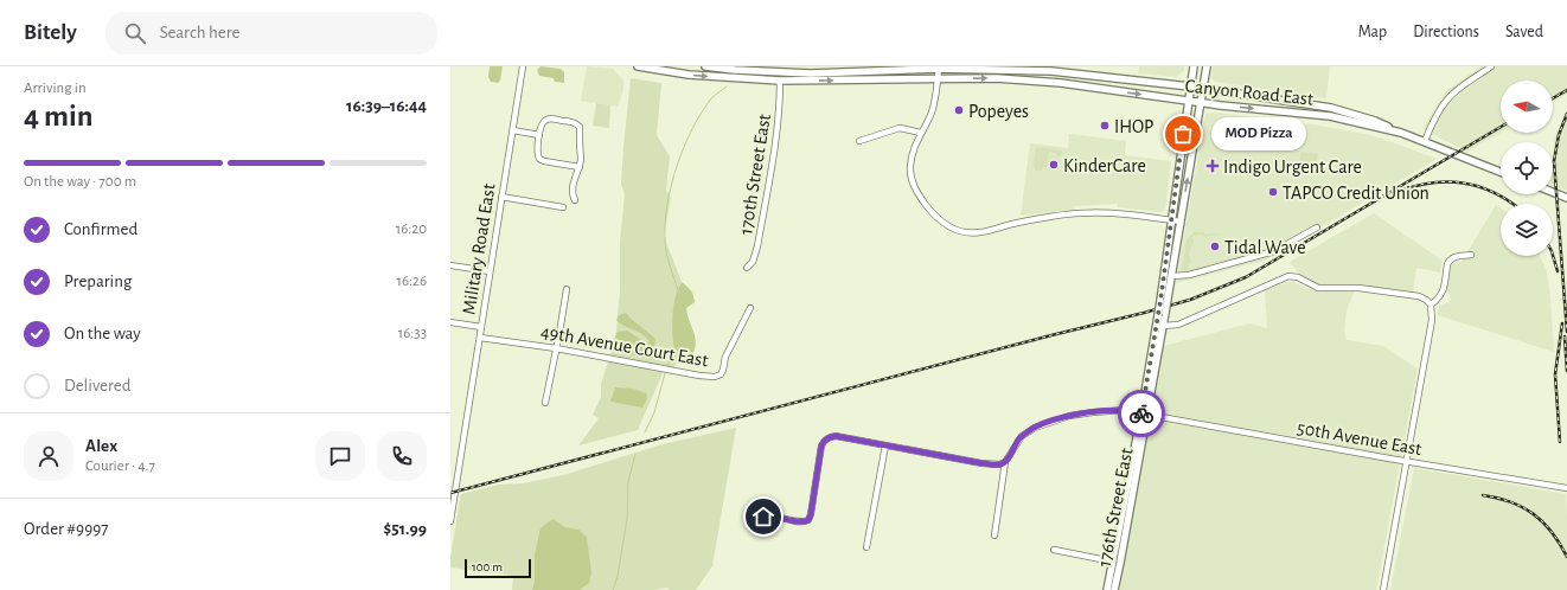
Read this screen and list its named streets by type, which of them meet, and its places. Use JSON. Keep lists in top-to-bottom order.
{
  "streets": {
    "main road": ["Canyon Road East", "176th Street East"],
    "street": [
      "170th Street East",
      "Military Road East",
      "49th Avenue Court East",
      "50th Avenue East"
    ]
  },
  "crossings": [
    ["Canyon Road East", "170th Street East"],
    ["Canyon Road East", "176th Street East"],
    ["Military Road East", "49th Avenue Court East"],
    ["50th Avenue East", "176th Street East"]
  ],
  "places": {
    "other": [
      "Popeyes",
      "IHOP",
      "MOD Pizza",
      "KinderCare",
      "TAPCO Credit Union",
      "Tidal Wave"
    ],
    "health": ["Indigo Urgent Care"]
  },
  "scale_bar": "100 m",
  "north": "left",
  "page": {
    "header": "Bitely",
    "search": "Search here",
    "nav": ["Map", "Directions", "Saved"],
    "heading": ["4 min", "Arriving in", "16:39–16:44"],
    "panel": [
      "Alex",
      "Courier · 4.7",
      "Order #9997",
      "$51.99"
    ],
    "bubble": "MOD Pizza",
    "bar": "On the way · 700 m",
    "list": [
      ["Confirmed", "16:20"],
      ["Preparing", "16:26"],
      ["On the way", "16:33"],
      "Delivered"
    ],
    "scale": "100 m"
  }
}
